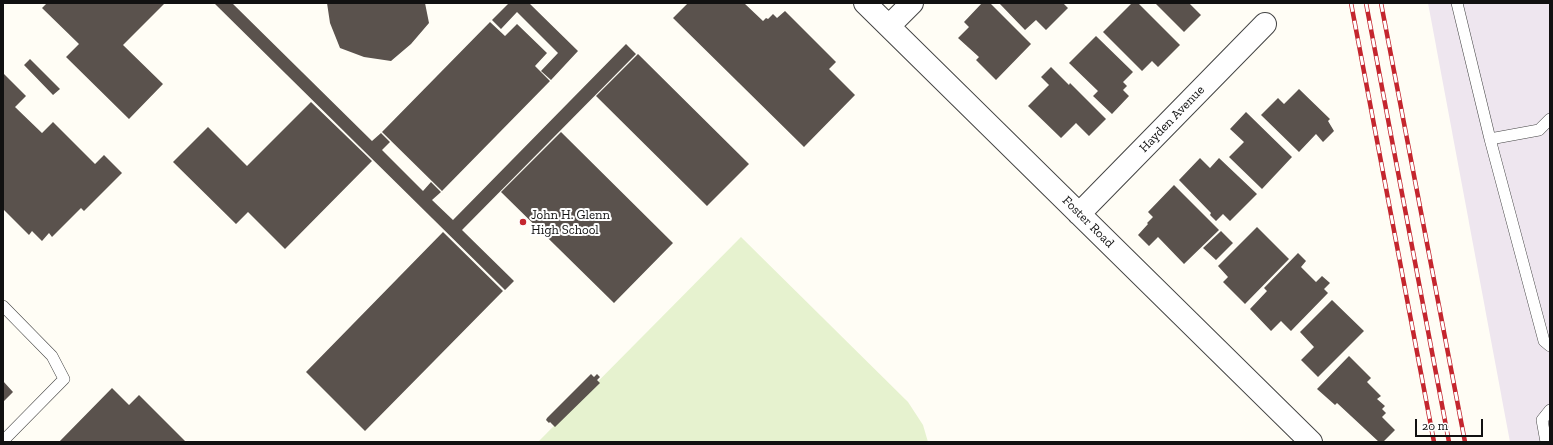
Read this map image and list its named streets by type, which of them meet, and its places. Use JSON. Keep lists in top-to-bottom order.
{
  "streets": {
    "street": ["Hayden Avenue", "Foster Road"]
  },
  "crossings": [
    ["Hayden Avenue", "Foster Road"]
  ],
  "places": ["John H. Glenn High School"],
  "scale_bar": "20 m"
}
